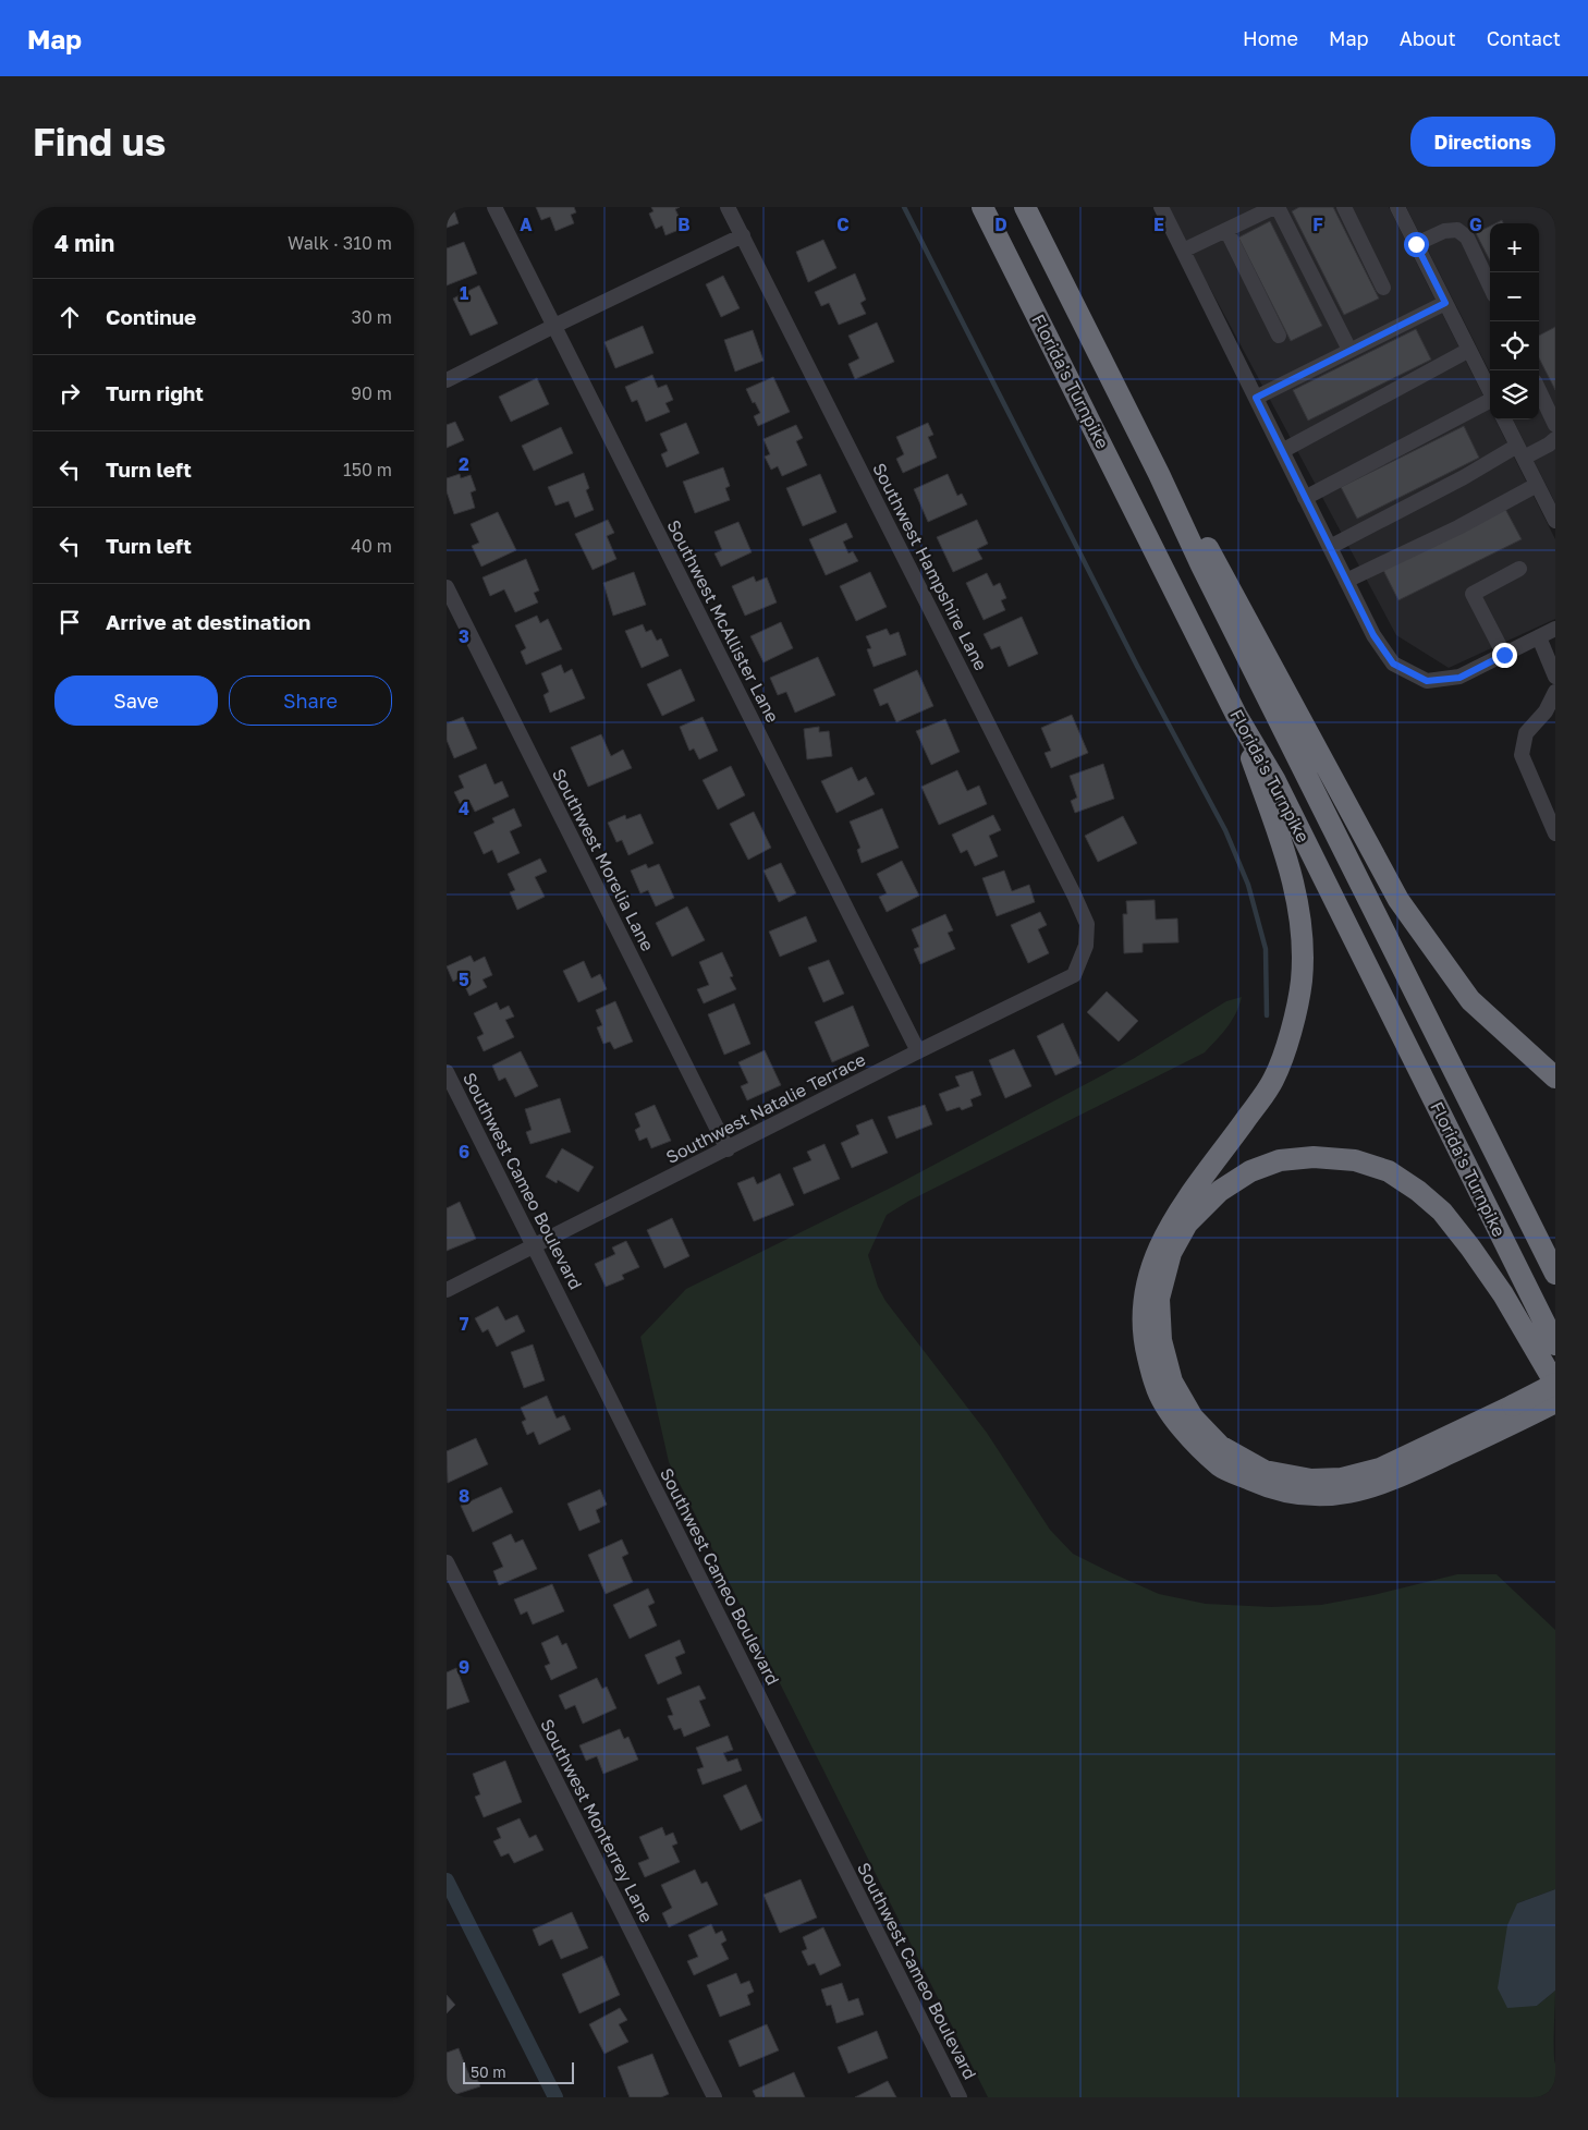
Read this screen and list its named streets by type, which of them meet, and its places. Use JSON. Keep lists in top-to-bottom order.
{
  "streets": {
    "highway": ["Florida's Turnpike"],
    "street": [
      "Southwest Hampshire Lane",
      "Southwest McAllister Lane",
      "Southwest Morelia Lane",
      "Southwest Natalie Terrace",
      "Southwest Cameo Boulevard",
      "Southwest Monterrey Lane"
    ]
  },
  "crossings": [
    ["Southwest Hampshire Lane", "Southwest Natalie Terrace"],
    ["Southwest McAllister Lane", "Southwest Natalie Terrace"],
    ["Southwest Morelia Lane", "Southwest Natalie Terrace"],
    ["Southwest Natalie Terrace", "Southwest Cameo Boulevard"]
  ],
  "scale_bar": "50 m",
  "page": {
    "header": "Map",
    "nav": [
      "Home",
      "Map",
      "About",
      "Contact"
    ],
    "buttons": [
      "Directions",
      ["Save", "Share"]
    ],
    "title": "Find us",
    "heading": ["4 min", "Walk · 310 m"],
    "map_buttons": ["+", "−"],
    "list": [
      ["Continue", "30 m"],
      ["Turn right", "90 m"],
      ["Turn left", "150 m"],
      ["Turn left", "40 m"],
      "Arrive at destination"
    ],
    "scale": "50 m"
  },
  "grid": {
    "columns": [
      "A",
      "B",
      "C",
      "D",
      "E",
      "F",
      "G"
    ],
    "rows": [
      "1",
      "2",
      "3",
      "4",
      "5",
      "6",
      "7",
      "8",
      "9"
    ]
  }
}
